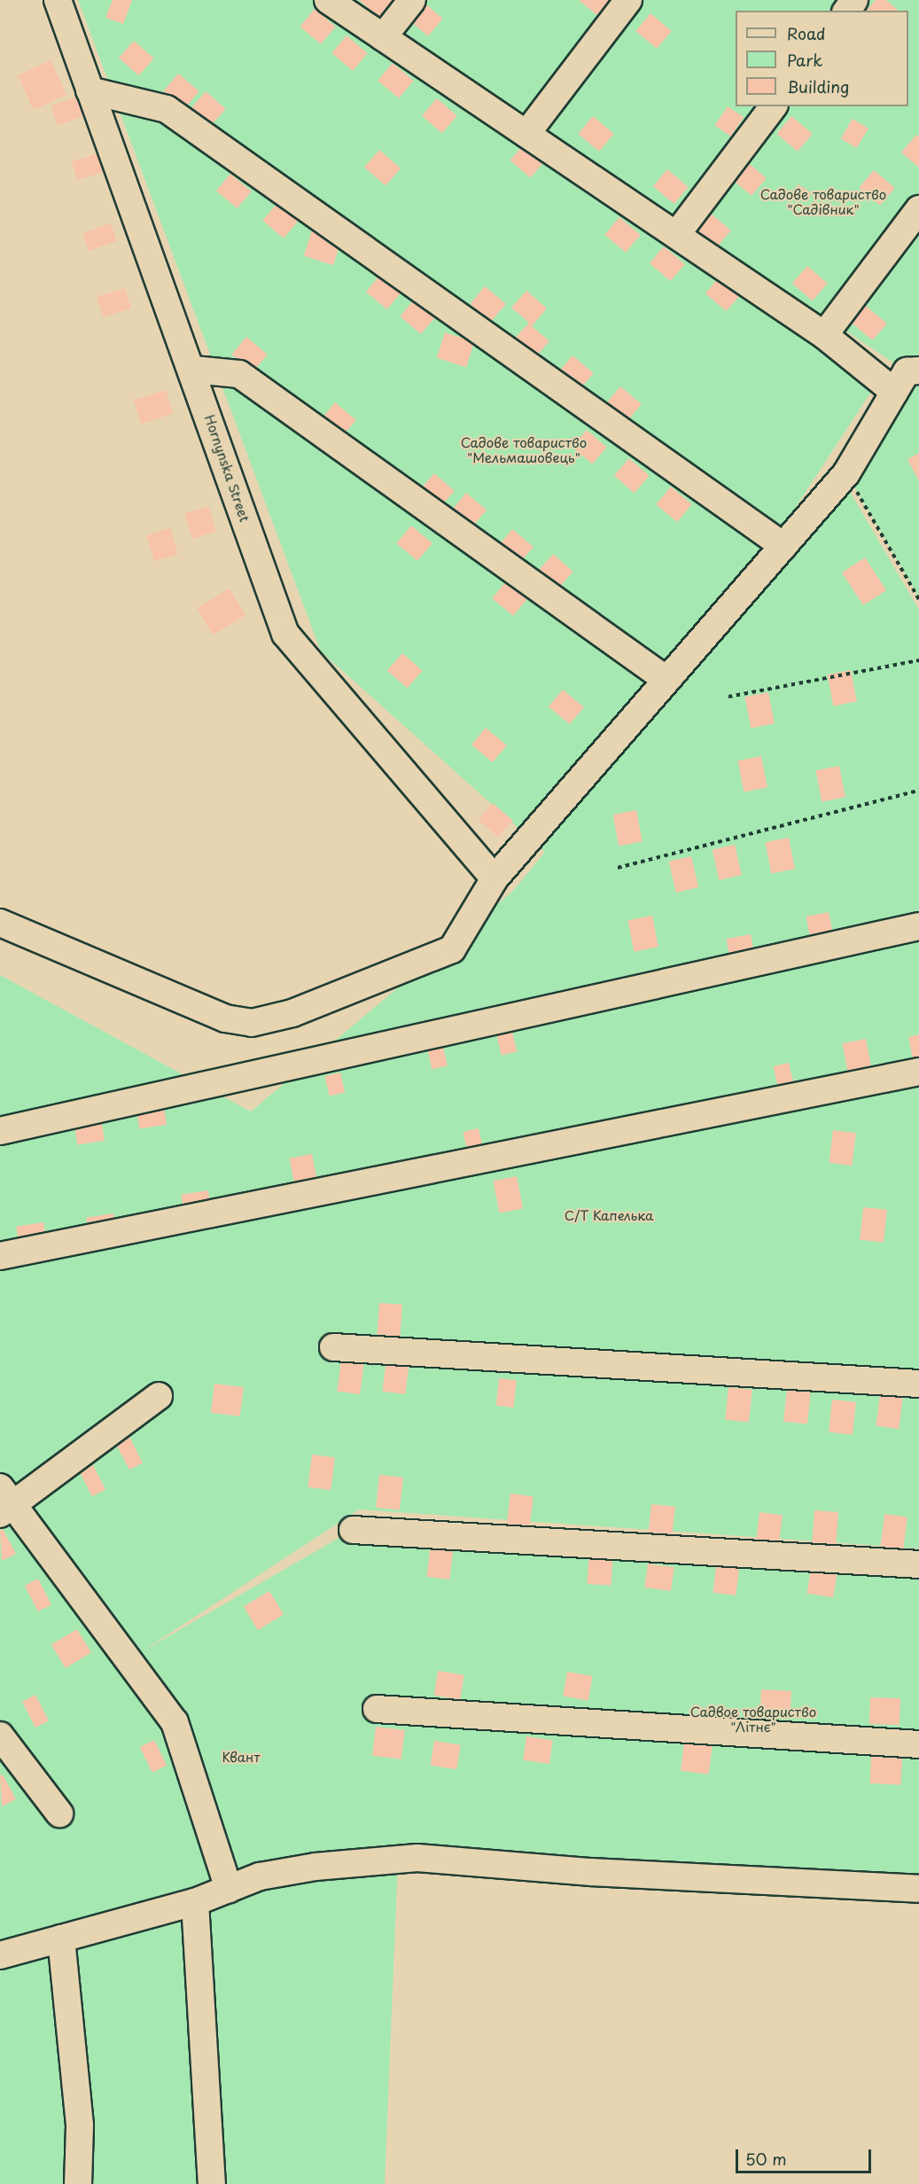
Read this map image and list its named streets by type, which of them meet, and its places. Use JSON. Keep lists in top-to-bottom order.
{
  "streets": {
    "street": ["Hornynska Street"]
  },
  "parks": [
    "Садове товариство \"Садівник\"",
    "Садове товариство \"Мельмашовець\"",
    "С/Т Капелька",
    "Садвое товариство \"Літнє\"",
    "Квант"
  ],
  "legend": ["Road", "Park", "Building"],
  "scale_bar": "50 m"
}
